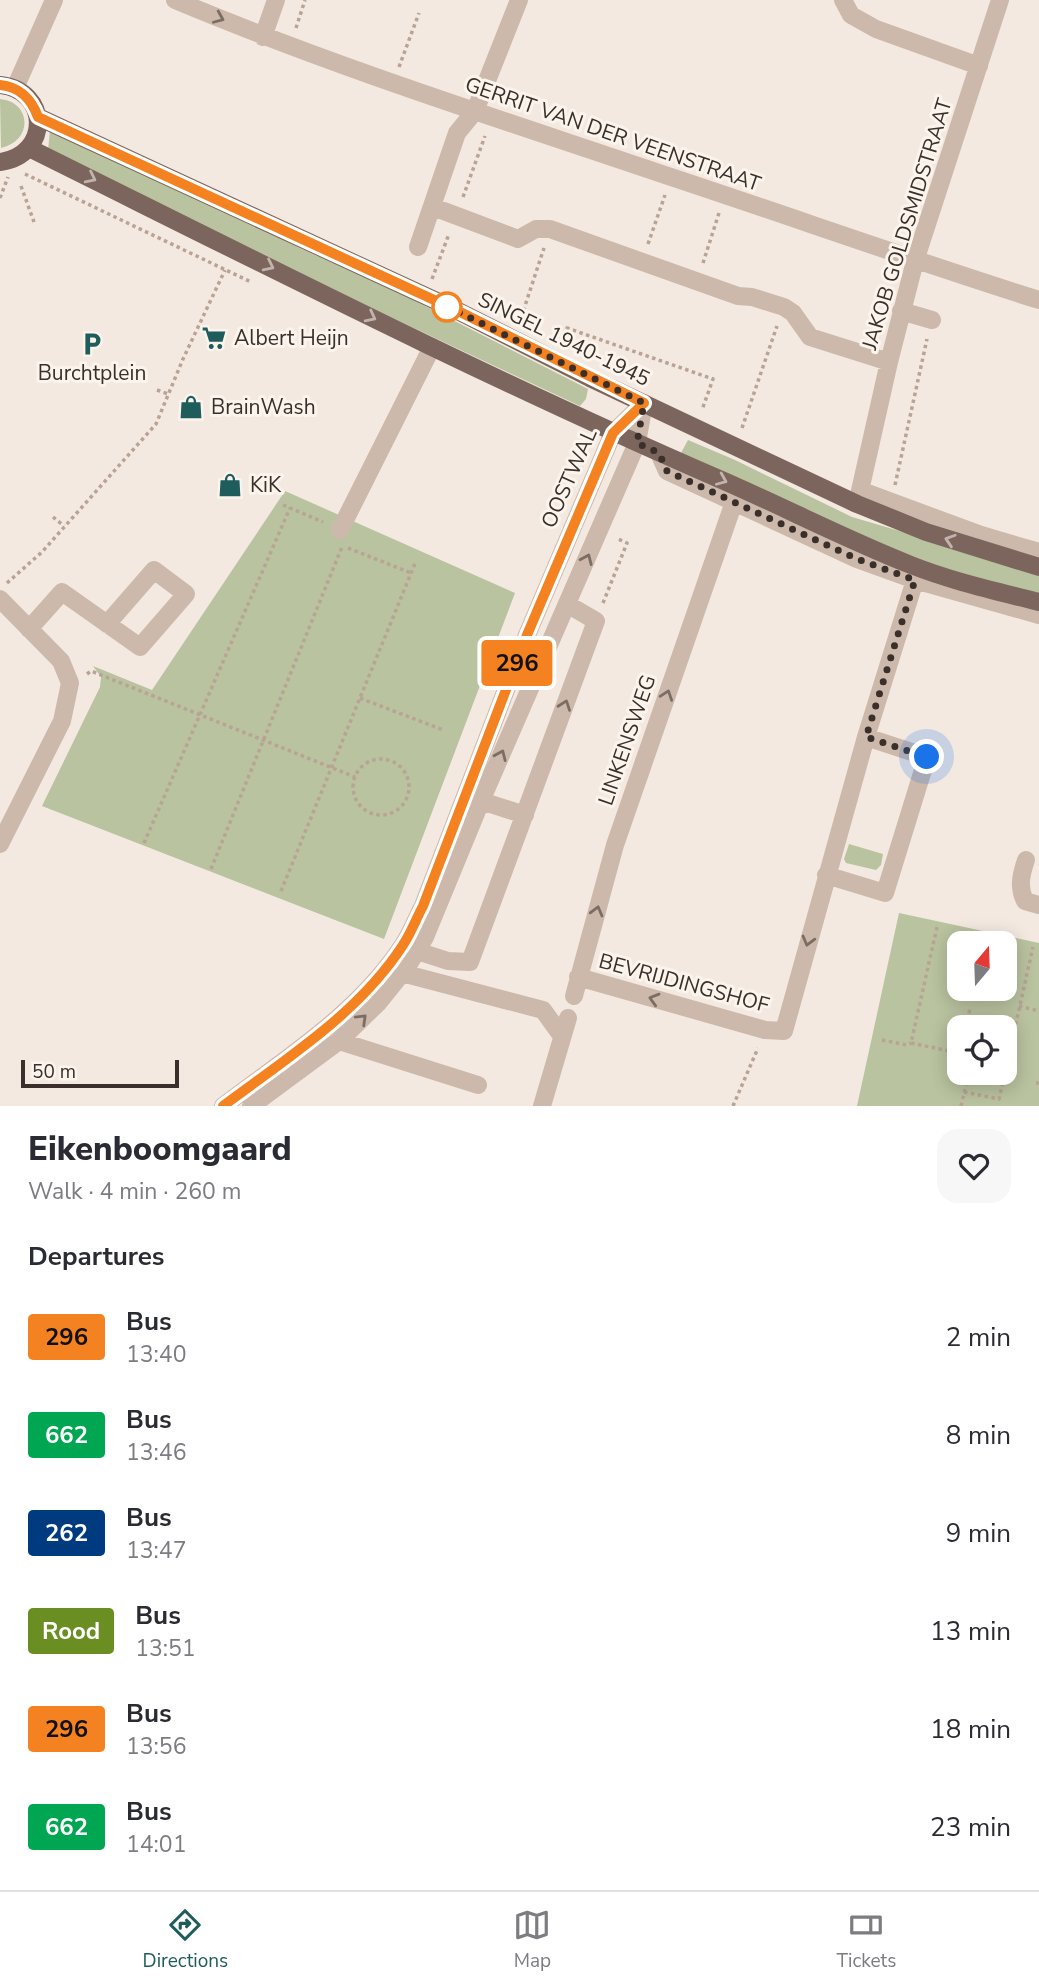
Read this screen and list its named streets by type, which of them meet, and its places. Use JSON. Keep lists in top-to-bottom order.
{
  "streets": {
    "main road": ["SINGEL 1940-1945"],
    "street": [
      "GERRIT VAN DER VEENSTRAAT",
      "JAKOB GOLDSMIDSTRAAT",
      "OOSTWAL",
      "LINKENSWEG",
      "BEVRIJDINGSHOF"
    ]
  },
  "crossings": [
    ["GERRIT VAN DER VEENSTRAAT", "JAKOB GOLDSMIDSTRAAT"],
    ["JAKOB GOLDSMIDSTRAAT", "SINGEL 1940-1945"],
    ["SINGEL 1940-1945", "OOSTWAL"],
    ["LINKENSWEG", "BEVRIJDINGSHOF"]
  ],
  "places": {
    "supermarket": ["Albert Heijn"],
    "parking": ["Burchtplein"],
    "shop": ["BrainWash", "KiK"]
  },
  "lines": ["bus line 296"],
  "scale_bar": "50 m",
  "north": "top",
  "page": {
    "on_map": "296",
    "scale": "50 m",
    "heading": [
      ["Eikenboomgaard", "Walk · 4 min · 260 m"],
      "Departures"
    ],
    "list": [
      {
        "mark": "296",
        "name": "Bus",
        "note": "13:40",
        "value": "2 min"
      },
      {
        "mark": "662",
        "name": "Bus",
        "note": "13:46",
        "value": "8 min"
      },
      {
        "mark": "262",
        "name": "Bus",
        "note": "13:47",
        "value": "9 min"
      },
      {
        "mark": "Rood",
        "name": "Bus",
        "note": "13:51",
        "value": "13 min"
      },
      {
        "mark": "296",
        "name": "Bus",
        "note": "13:56",
        "value": "18 min"
      },
      {
        "mark": "662",
        "name": "Bus",
        "note": "14:01",
        "value": "23 min"
      }
    ],
    "tabs": ["Directions", "Map", "Tickets"]
  }
}
